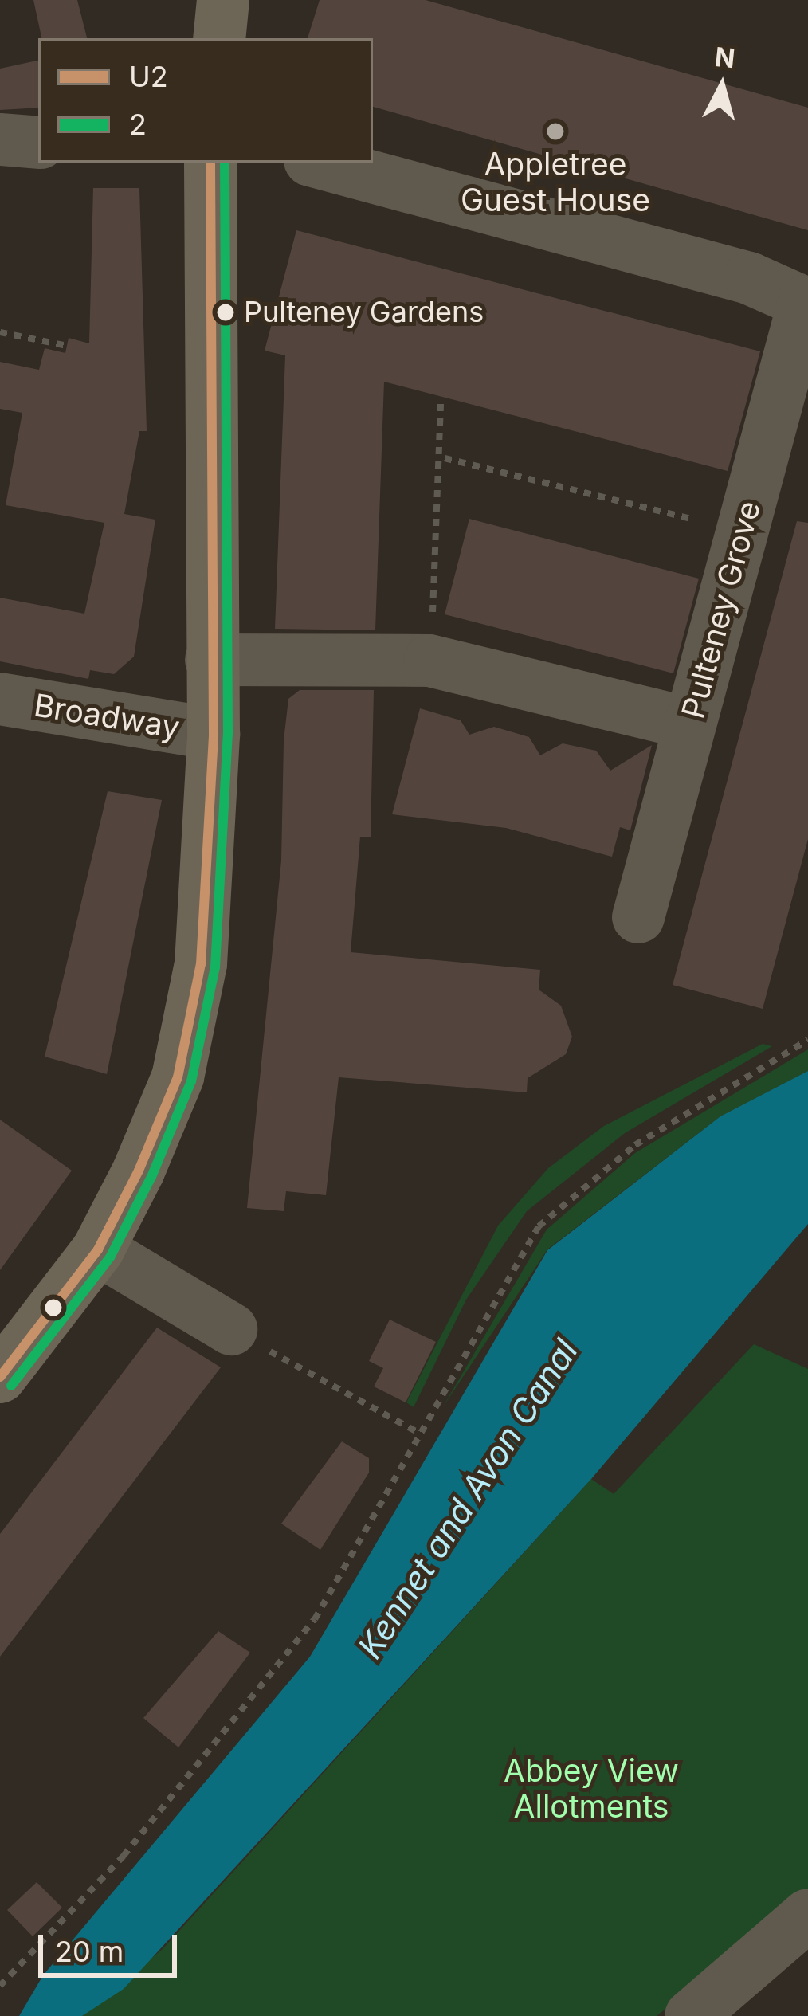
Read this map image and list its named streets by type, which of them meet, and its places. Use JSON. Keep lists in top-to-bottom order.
{
  "streets": {
    "street": ["Pulteney Grove", "Broadway"]
  },
  "water": ["Kennet and Avon Canal"],
  "parks": ["Abbey View Allotments"],
  "places": ["Appletree Guest House", "Pulteney Gardens"],
  "lines": ["transit line U2", "transit line 2"],
  "legend": ["U2", "2"],
  "scale_bar": "20 m",
  "north": "top"
}
